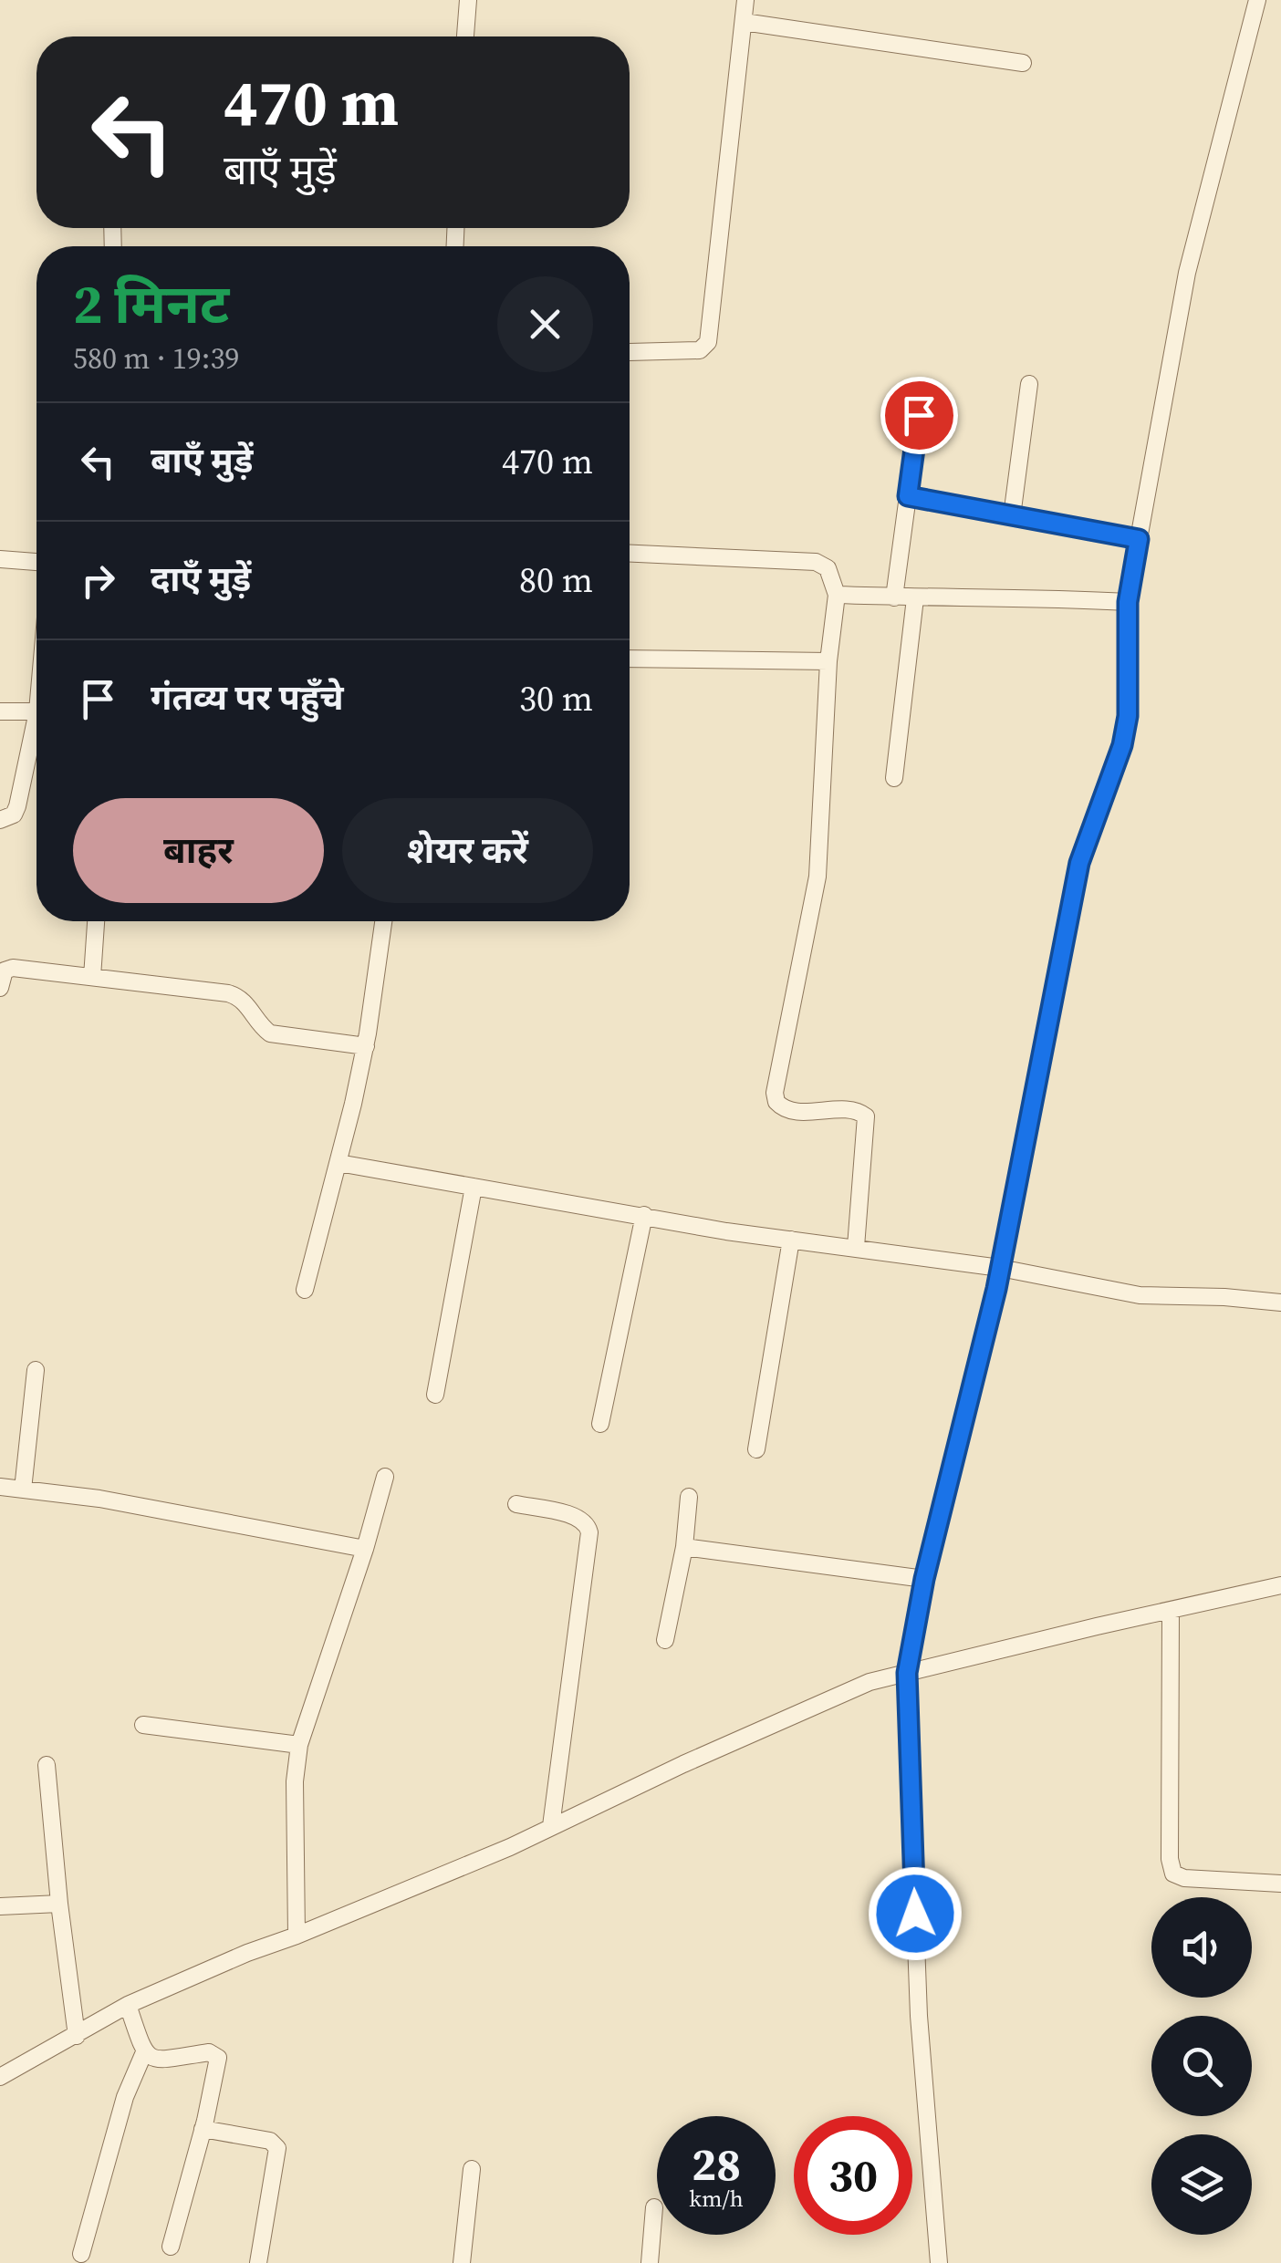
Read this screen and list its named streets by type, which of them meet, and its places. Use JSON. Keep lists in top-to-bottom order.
{
  "page": {
    "turn": ["470 m", "बाएँ मुड़ें"],
    "heading": ["2 मिनट", "580 m · 19:39"],
    "list": [
      {
        "name": "बाएँ मुड़ें",
        "value": "470 m"
      },
      {
        "name": "दाएँ मुड़ें",
        "value": "80 m"
      },
      {
        "name": "गंतव्य पर पहुँचे",
        "value": "30 m"
      }
    ],
    "buttons": ["बाहर", "शेयर करें"],
    "speed": "28 km/h",
    "limit": "30"
  }
}
